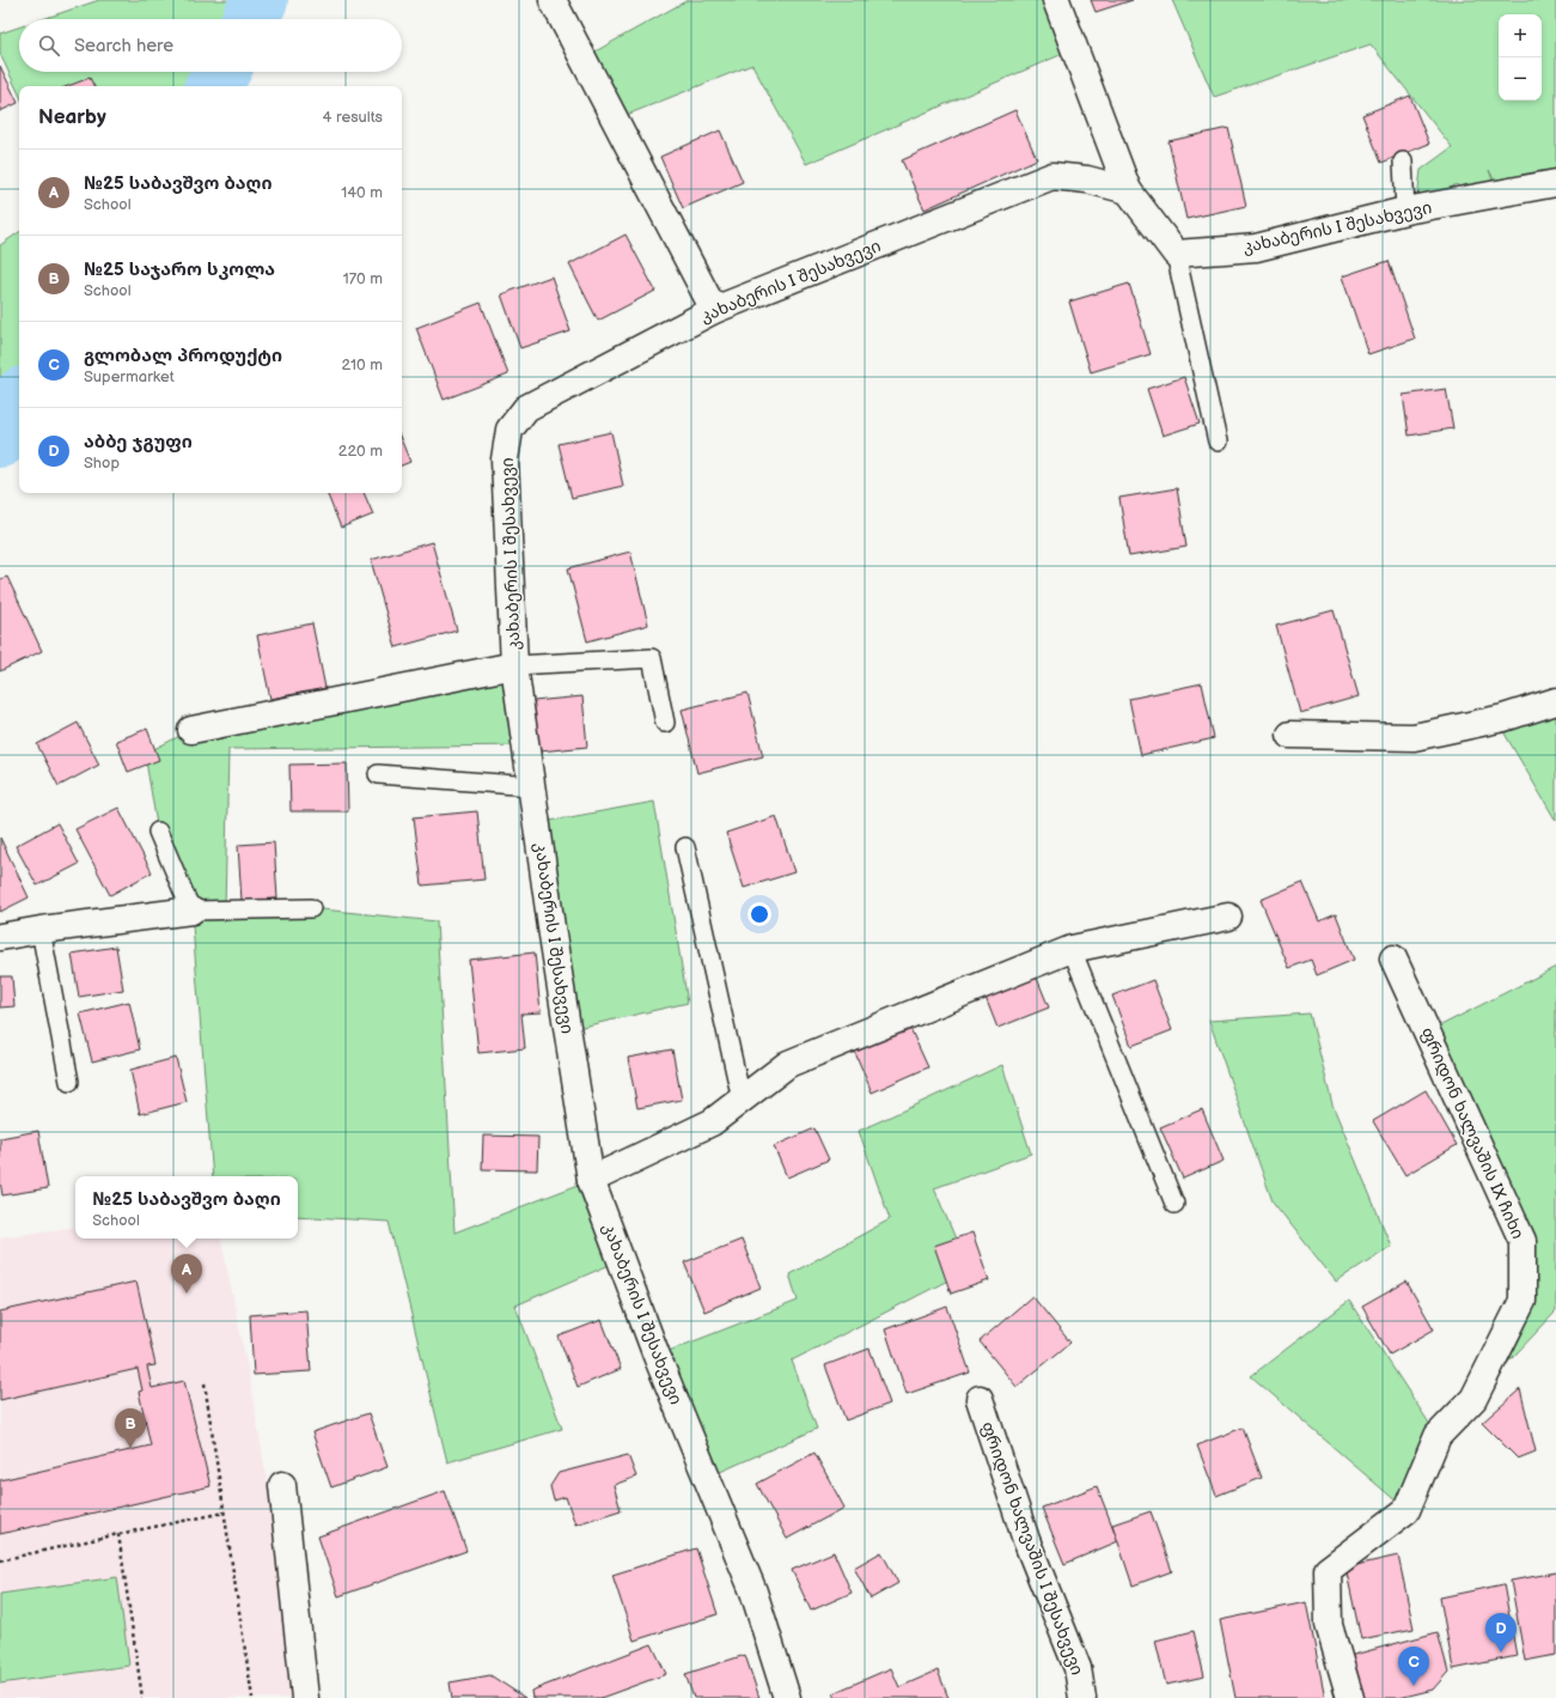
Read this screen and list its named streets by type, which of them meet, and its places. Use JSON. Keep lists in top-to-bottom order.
{
  "streets": {
    "street": ["კახაბერის I შესახვევი", "ფრიდონ ხალვაშის IX ჩიხი", "ფრიდონ ხალვაშის I შესახვევი"]
  },
  "page": {
    "map_buttons": ["+", "−"],
    "search": "Search here",
    "heading": ["Nearby", "4 results"],
    "list": [
      {
        "mark": "A",
        "name": "№25 საბავშვო ბაღი",
        "note": "School",
        "value": "140 m"
      },
      {
        "mark": "B",
        "name": "№25 საჯარო სკოლა",
        "note": "School",
        "value": "170 m"
      },
      {
        "mark": "C",
        "name": "გლობალ პროდუქტი",
        "note": "Supermarket",
        "value": "210 m"
      },
      {
        "mark": "D",
        "name": "აბბე ჯგუფი",
        "note": "Shop",
        "value": "220 m"
      }
    ],
    "popup": ["№25 საბავშვო ბაღი", "School"],
    "pins": [
      "A",
      "B",
      "D",
      "C"
    ]
  }
}
